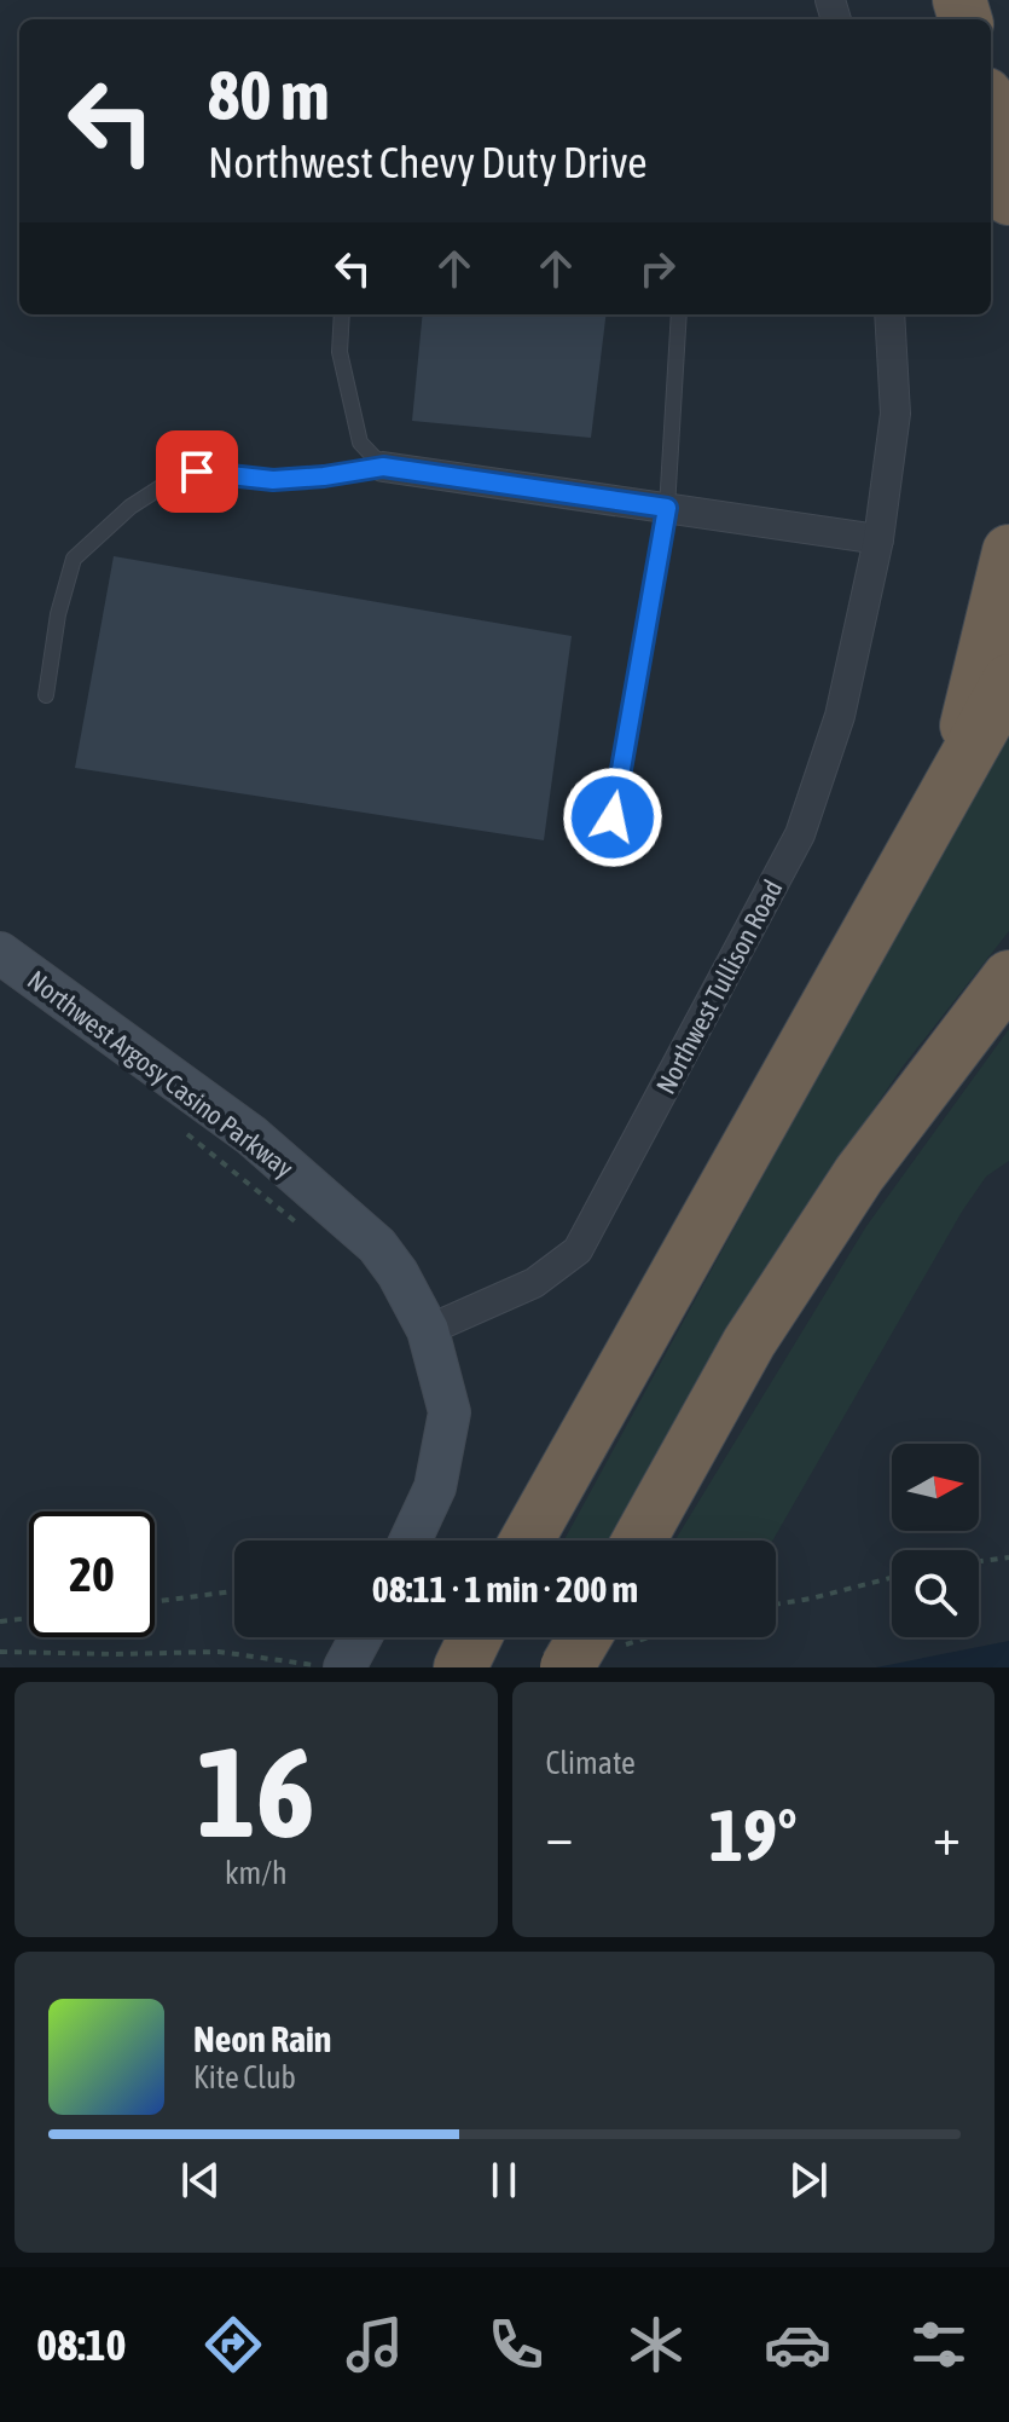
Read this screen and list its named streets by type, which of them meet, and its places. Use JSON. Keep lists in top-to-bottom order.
{
  "streets": {
    "street": ["Northwest Tullison Road", "Northwest Argosy Casino Parkway"]
  },
  "crossings": [
    ["Northwest Tullison Road", "Northwest Argosy Casino Parkway"]
  ],
  "north": "right",
  "page": {
    "turn": ["80 m", "Northwest Chevy Duty Drive"],
    "limit": "20",
    "trip": "08:11 · 1 min · 200 m",
    "tile": [
      ["16", "km/h"],
      "Climate"
    ],
    "heat": ["−", "19°", "+"],
    "song": ["Neon Rain", "Kite Club"],
    "tabs": "08:10"
  }
}
